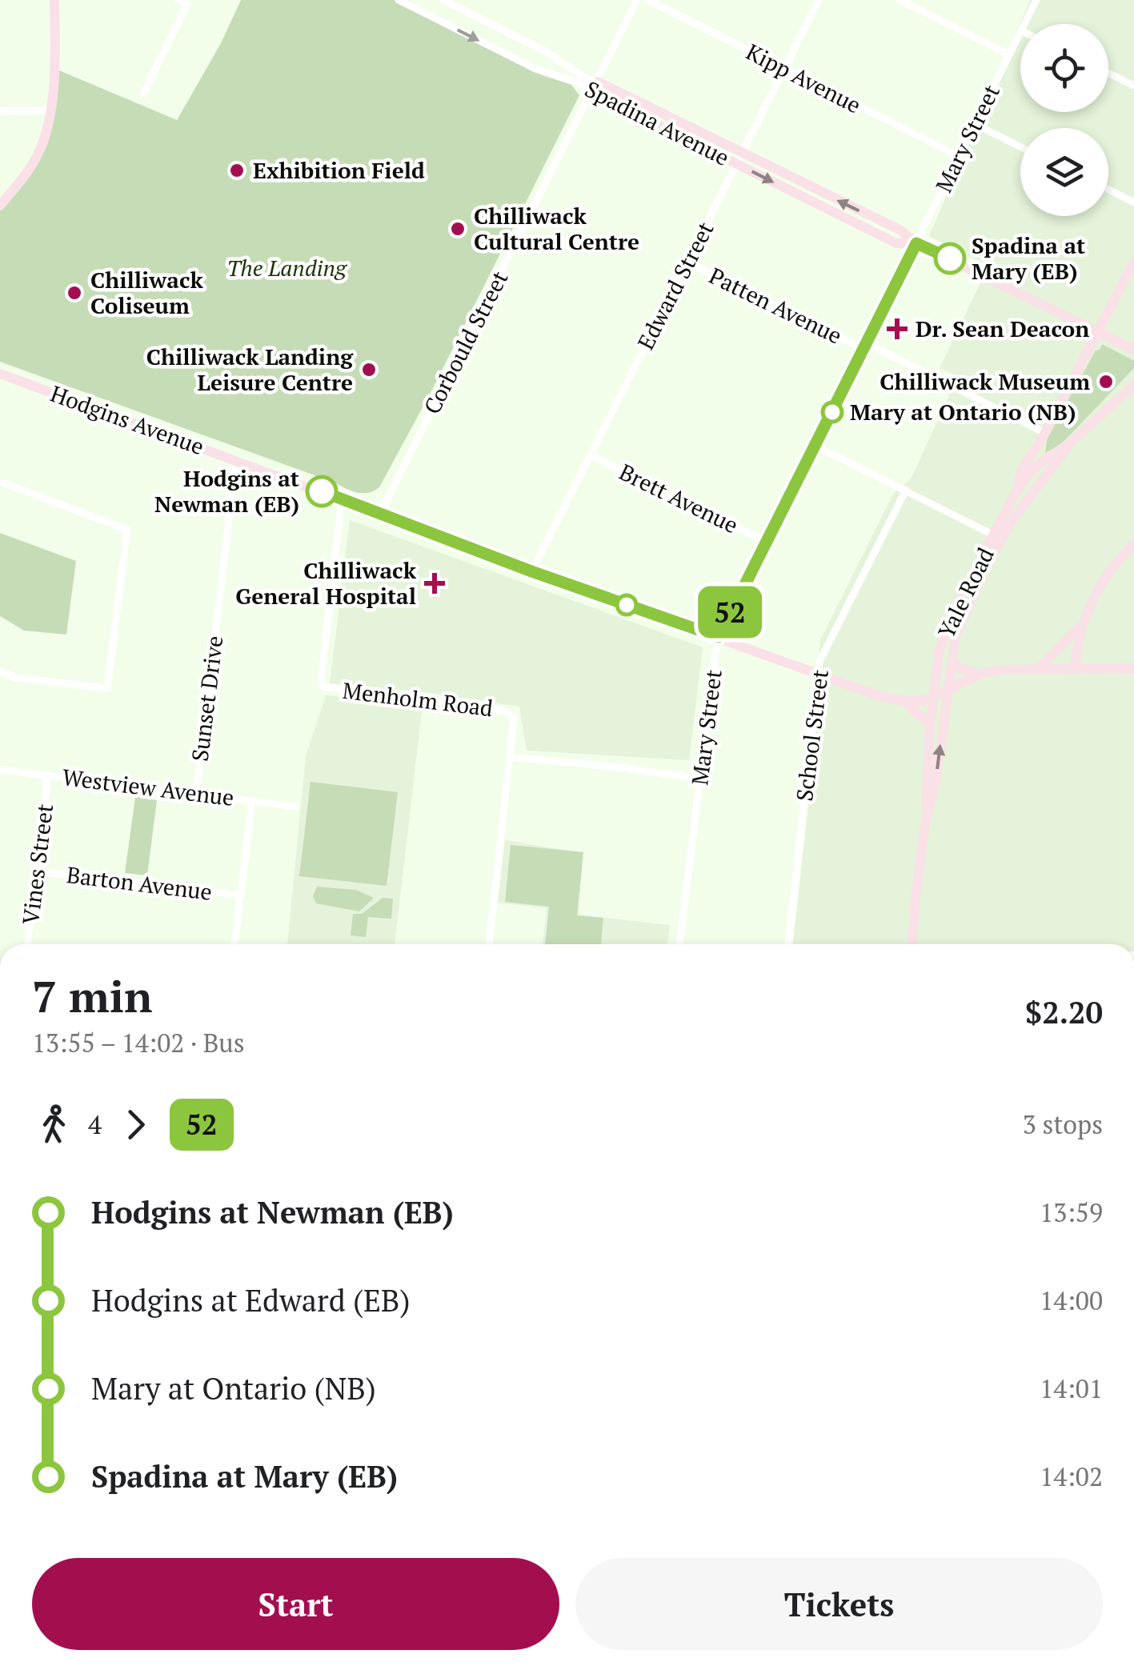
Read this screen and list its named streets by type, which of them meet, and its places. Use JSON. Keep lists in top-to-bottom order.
{
  "streets": {
    "street": [
      "Kipp Avenue",
      "Spadina Avenue",
      "Mary Street",
      "Edward Street",
      "Patten Avenue",
      "Corbould Street",
      "Hodgins Avenue",
      "Brett Avenue",
      "Yale Road",
      "Sunset Drive",
      "Menholm Road",
      "School Street",
      "Westview Avenue",
      "Vines Street",
      "Barton Avenue"
    ]
  },
  "crossings": [
    ["Kipp Avenue", "Mary Street"],
    ["Kipp Avenue", "Edward Street"],
    ["Spadina Avenue", "Mary Street"],
    ["Spadina Avenue", "Edward Street"],
    ["Spadina Avenue", "Corbould Street"],
    ["Mary Street", "Patten Avenue"],
    ["Mary Street", "Hodgins Avenue"],
    ["Mary Street", "Brett Avenue"],
    ["Edward Street", "Patten Avenue"],
    ["Edward Street", "Hodgins Avenue"],
    ["Edward Street", "Brett Avenue"],
    ["Corbould Street", "Hodgins Avenue"],
    ["Hodgins Avenue", "Yale Road"],
    ["Hodgins Avenue", "Sunset Drive"],
    ["Hodgins Avenue", "Menholm Road"],
    ["Hodgins Avenue", "School Street"],
    ["Sunset Drive", "Westview Avenue"],
    ["Westview Avenue", "Vines Street"],
    ["Vines Street", "Barton Avenue"]
  ],
  "parks": ["The Landing"],
  "places": {
    "other": [
      "Exhibition Field",
      "Chilliwack Cultural Centre",
      "Spadina at Mary (EB)",
      "Chilliwack Coliseum",
      "Chilliwack Landing Leisure Centre",
      "Chilliwack Museum",
      "Mary at Ontario (NB)",
      "Hodgins at Newman (EB)"
    ],
    "health": ["Dr. Sean Deacon", "Chilliwack General Hospital"]
  },
  "lines": ["bus line 52"],
  "page": {
    "on_map": "52",
    "heading": ["7 min", "13:55 – 14:02 · Bus", "$2.20"],
    "legs": ["4", "52", "3 stops"],
    "list": [
      {
        "name": "Hodgins at Newman (EB)",
        "value": "13:59"
      },
      {
        "name": "Hodgins at Edward (EB)",
        "value": "14:00"
      },
      {
        "name": "Mary at Ontario (NB)",
        "value": "14:01"
      },
      {
        "name": "Spadina at Mary (EB)",
        "value": "14:02"
      }
    ],
    "buttons": ["Start", "Tickets"]
  }
}
